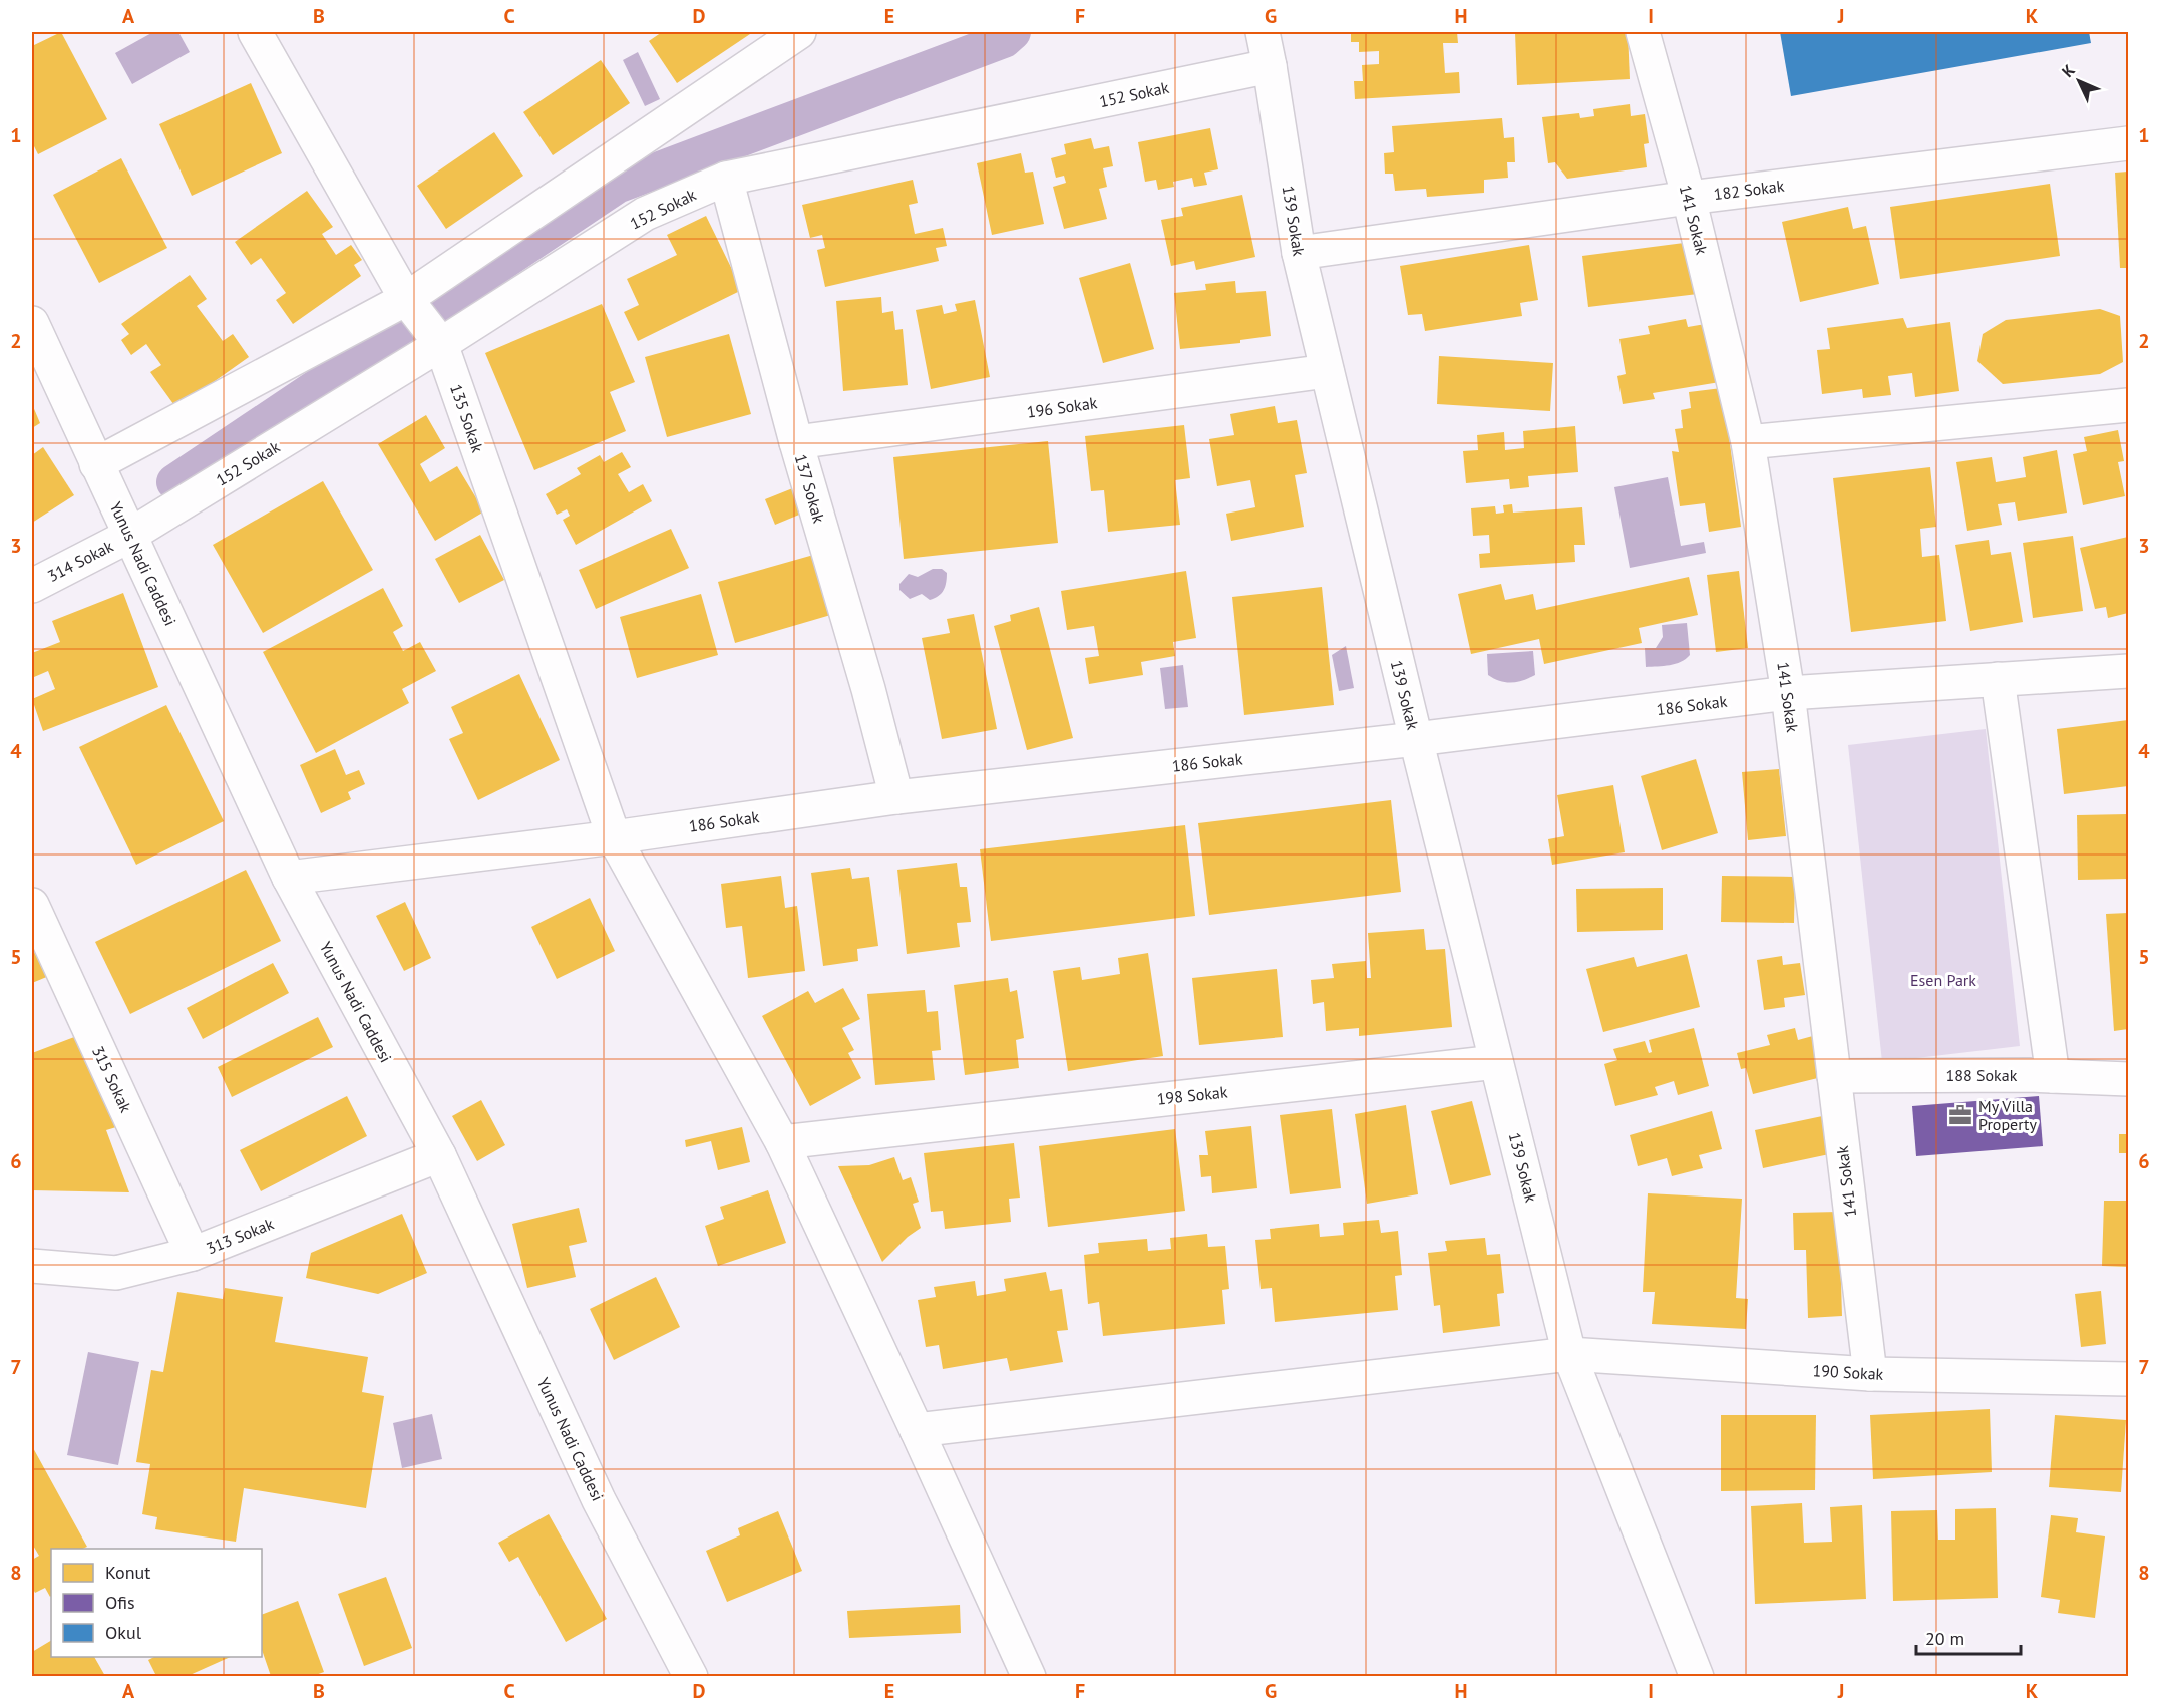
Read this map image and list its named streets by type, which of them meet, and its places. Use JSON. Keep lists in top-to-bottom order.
{
  "streets": {
    "street": [
      "152 Sokak",
      "182 Sokak",
      "141 Sokak",
      "139 Sokak",
      "196 Sokak",
      "135 Sokak",
      "137 Sokak",
      "314 Sokak",
      "Yunus Nadi Caddesi",
      "186 Sokak",
      "188 Sokak",
      "315 Sokak",
      "198 Sokak",
      "313 Sokak",
      "190 Sokak"
    ]
  },
  "crossings": [
    ["152 Sokak", "139 Sokak"],
    ["152 Sokak", "135 Sokak"],
    ["152 Sokak", "137 Sokak"],
    ["152 Sokak", "314 Sokak"],
    ["152 Sokak", "Yunus Nadi Caddesi"],
    ["182 Sokak", "141 Sokak"],
    ["182 Sokak", "139 Sokak"],
    ["141 Sokak", "186 Sokak"],
    ["141 Sokak", "188 Sokak"],
    ["141 Sokak", "190 Sokak"],
    ["139 Sokak", "196 Sokak"],
    ["139 Sokak", "186 Sokak"],
    ["139 Sokak", "198 Sokak"],
    ["139 Sokak", "190 Sokak"],
    ["196 Sokak", "137 Sokak"],
    ["135 Sokak", "186 Sokak"],
    ["135 Sokak", "198 Sokak"],
    ["135 Sokak", "190 Sokak"],
    ["137 Sokak", "186 Sokak"],
    ["314 Sokak", "Yunus Nadi Caddesi"],
    ["Yunus Nadi Caddesi", "186 Sokak"],
    ["Yunus Nadi Caddesi", "313 Sokak"],
    ["315 Sokak", "313 Sokak"]
  ],
  "parks": ["Esen Park"],
  "places": {
    "office": ["My Villa Property"]
  },
  "legend": ["Konut", "Ofis", "Okul"],
  "scale_bar": "20 m",
  "north": "top left",
  "grid": {
    "columns": [
      "A",
      "B",
      "C",
      "D",
      "E",
      "F",
      "G",
      "H",
      "I",
      "J",
      "K"
    ],
    "rows": [
      "1",
      "2",
      "3",
      "4",
      "5",
      "6",
      "7",
      "8"
    ]
  }
}
